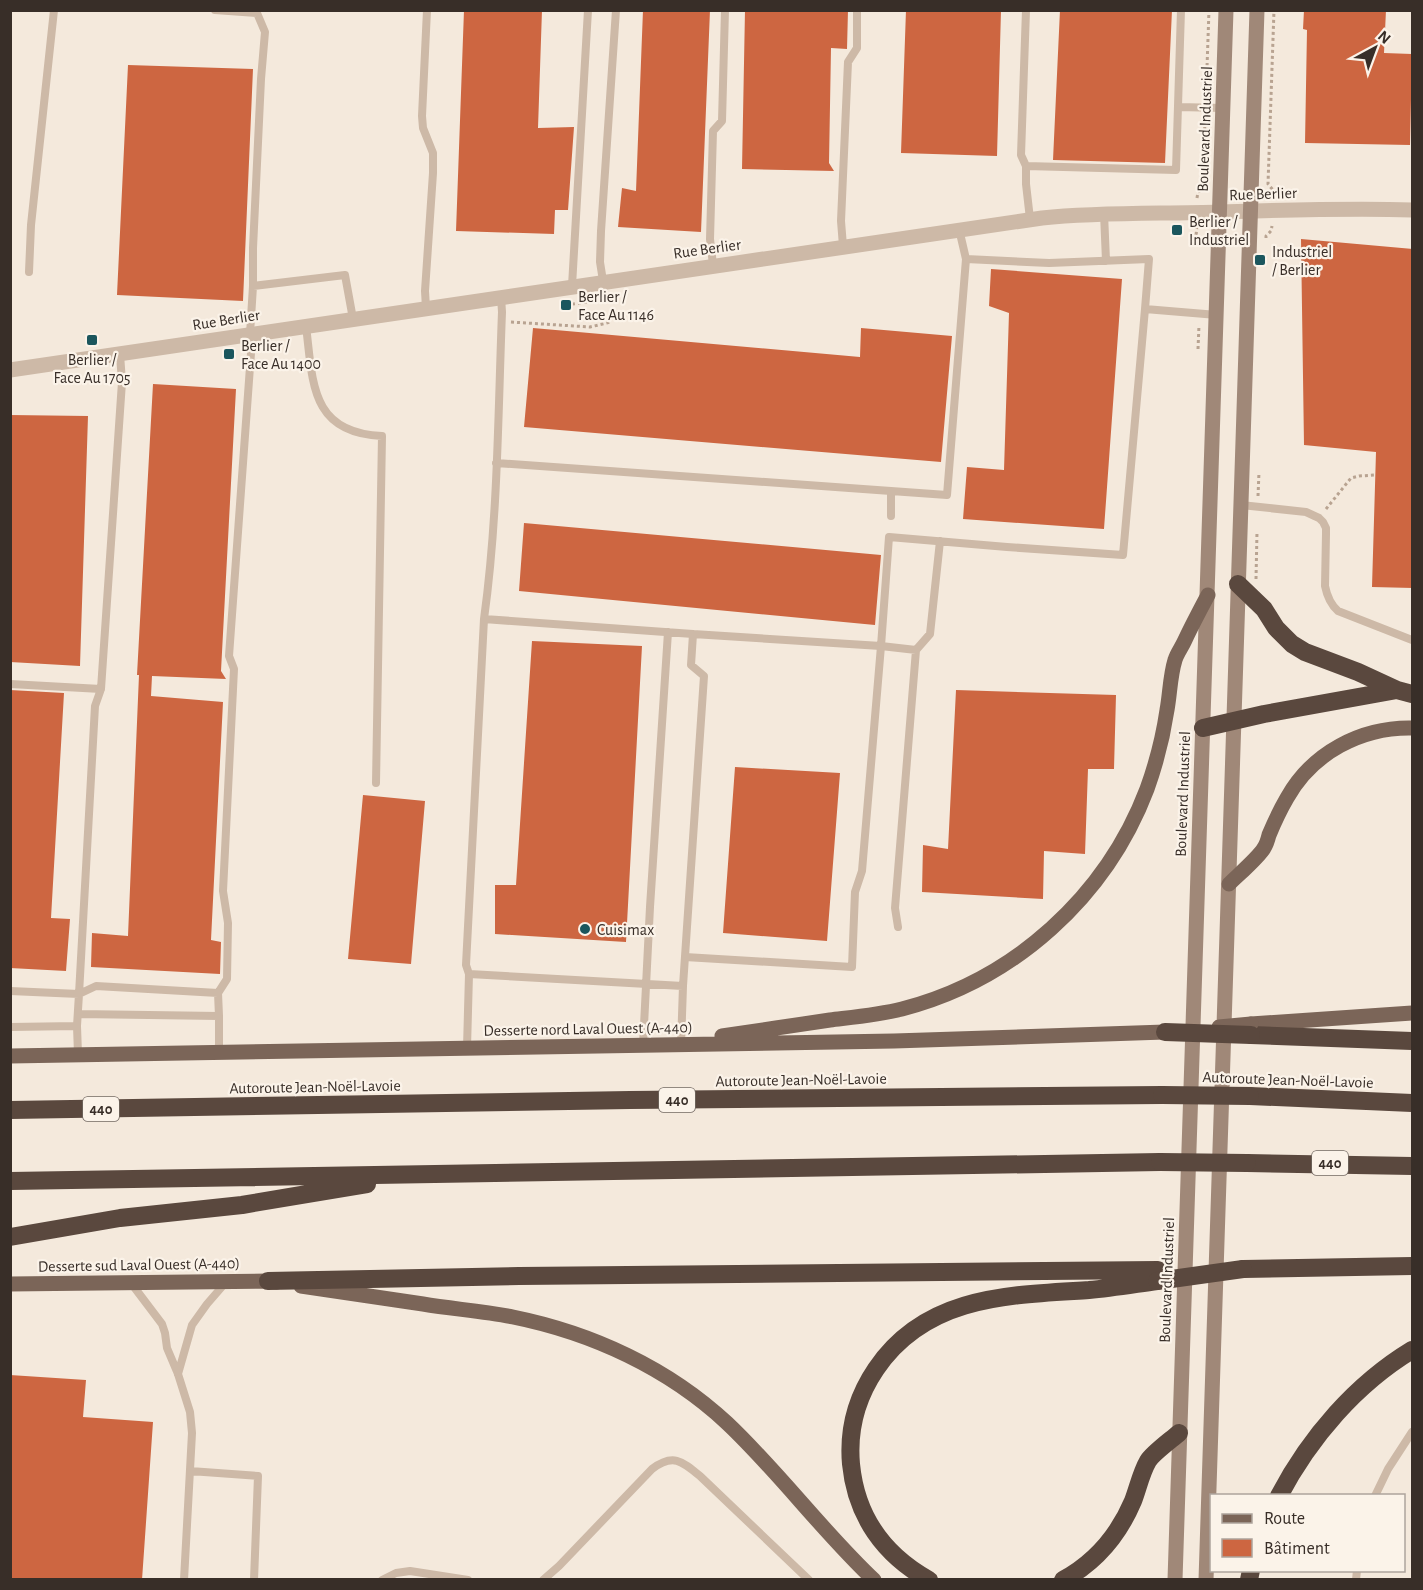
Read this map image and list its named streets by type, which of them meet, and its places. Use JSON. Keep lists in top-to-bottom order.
{
  "streets": {
    "highway": ["Autoroute Jean-Noël-Lavoie", "440"],
    "main road": ["Desserte nord Laval Ouest (A-440)", "Desserte sud Laval Ouest (A-440)"],
    "street": ["Boulevard Industriel", "Rue Berlier"]
  },
  "crossings": [
    ["Boulevard Industriel", "Rue Berlier"]
  ],
  "places": {
    "transit": [
      "Berlier / Industriel",
      "Industriel / Berlier",
      "Berlier / Face Au 1146",
      "Berlier / Face Au 1705",
      "Berlier / Face Au 1400"
    ],
    "other": ["Cuisimax"]
  },
  "legend": ["Route", "Bâtiment"],
  "north": "top right"
}
